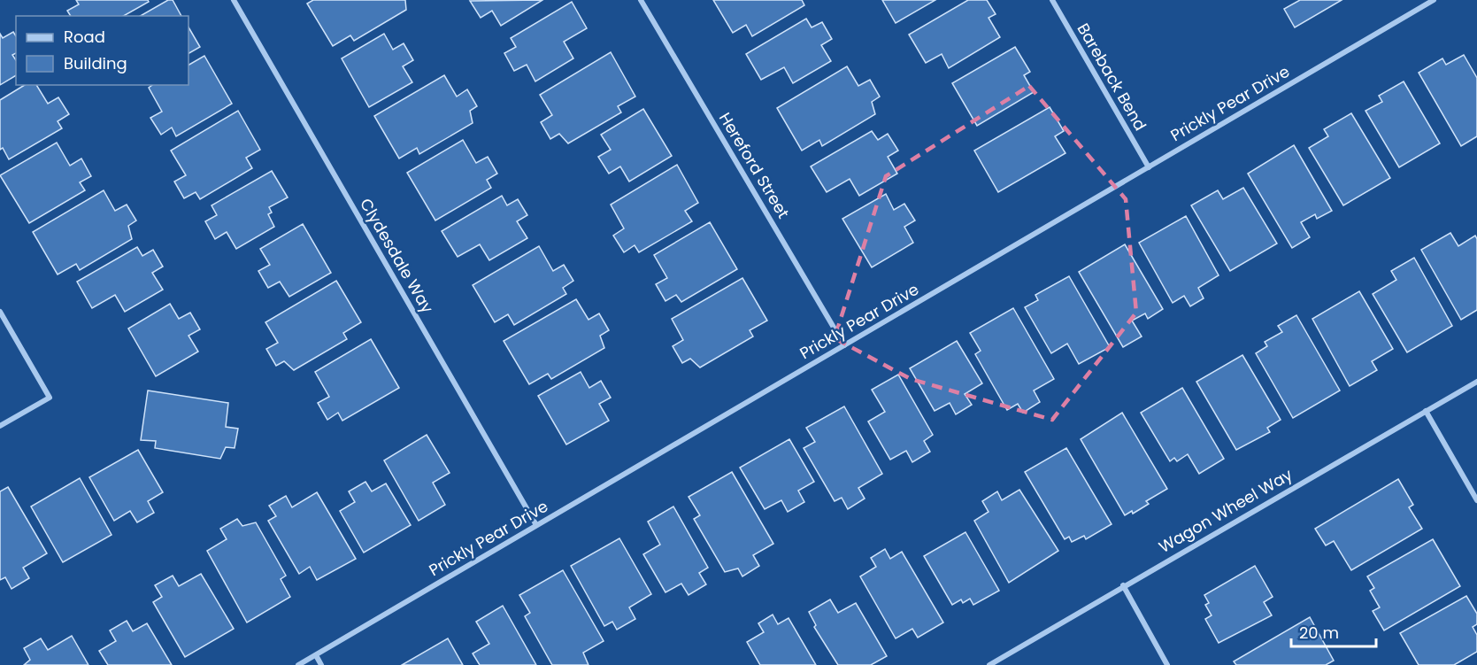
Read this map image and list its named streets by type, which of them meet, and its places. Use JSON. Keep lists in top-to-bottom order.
{
  "streets": {
    "street": [
      "Bareback Bend",
      "Prickly Pear Drive",
      "Hereford Street",
      "Clydesdale Way",
      "Wagon Wheel Way"
    ]
  },
  "crossings": [
    ["Bareback Bend", "Prickly Pear Drive"],
    ["Prickly Pear Drive", "Hereford Street"],
    ["Prickly Pear Drive", "Clydesdale Way"]
  ],
  "legend": ["Road", "Building"],
  "scale_bar": "20 m"
}
